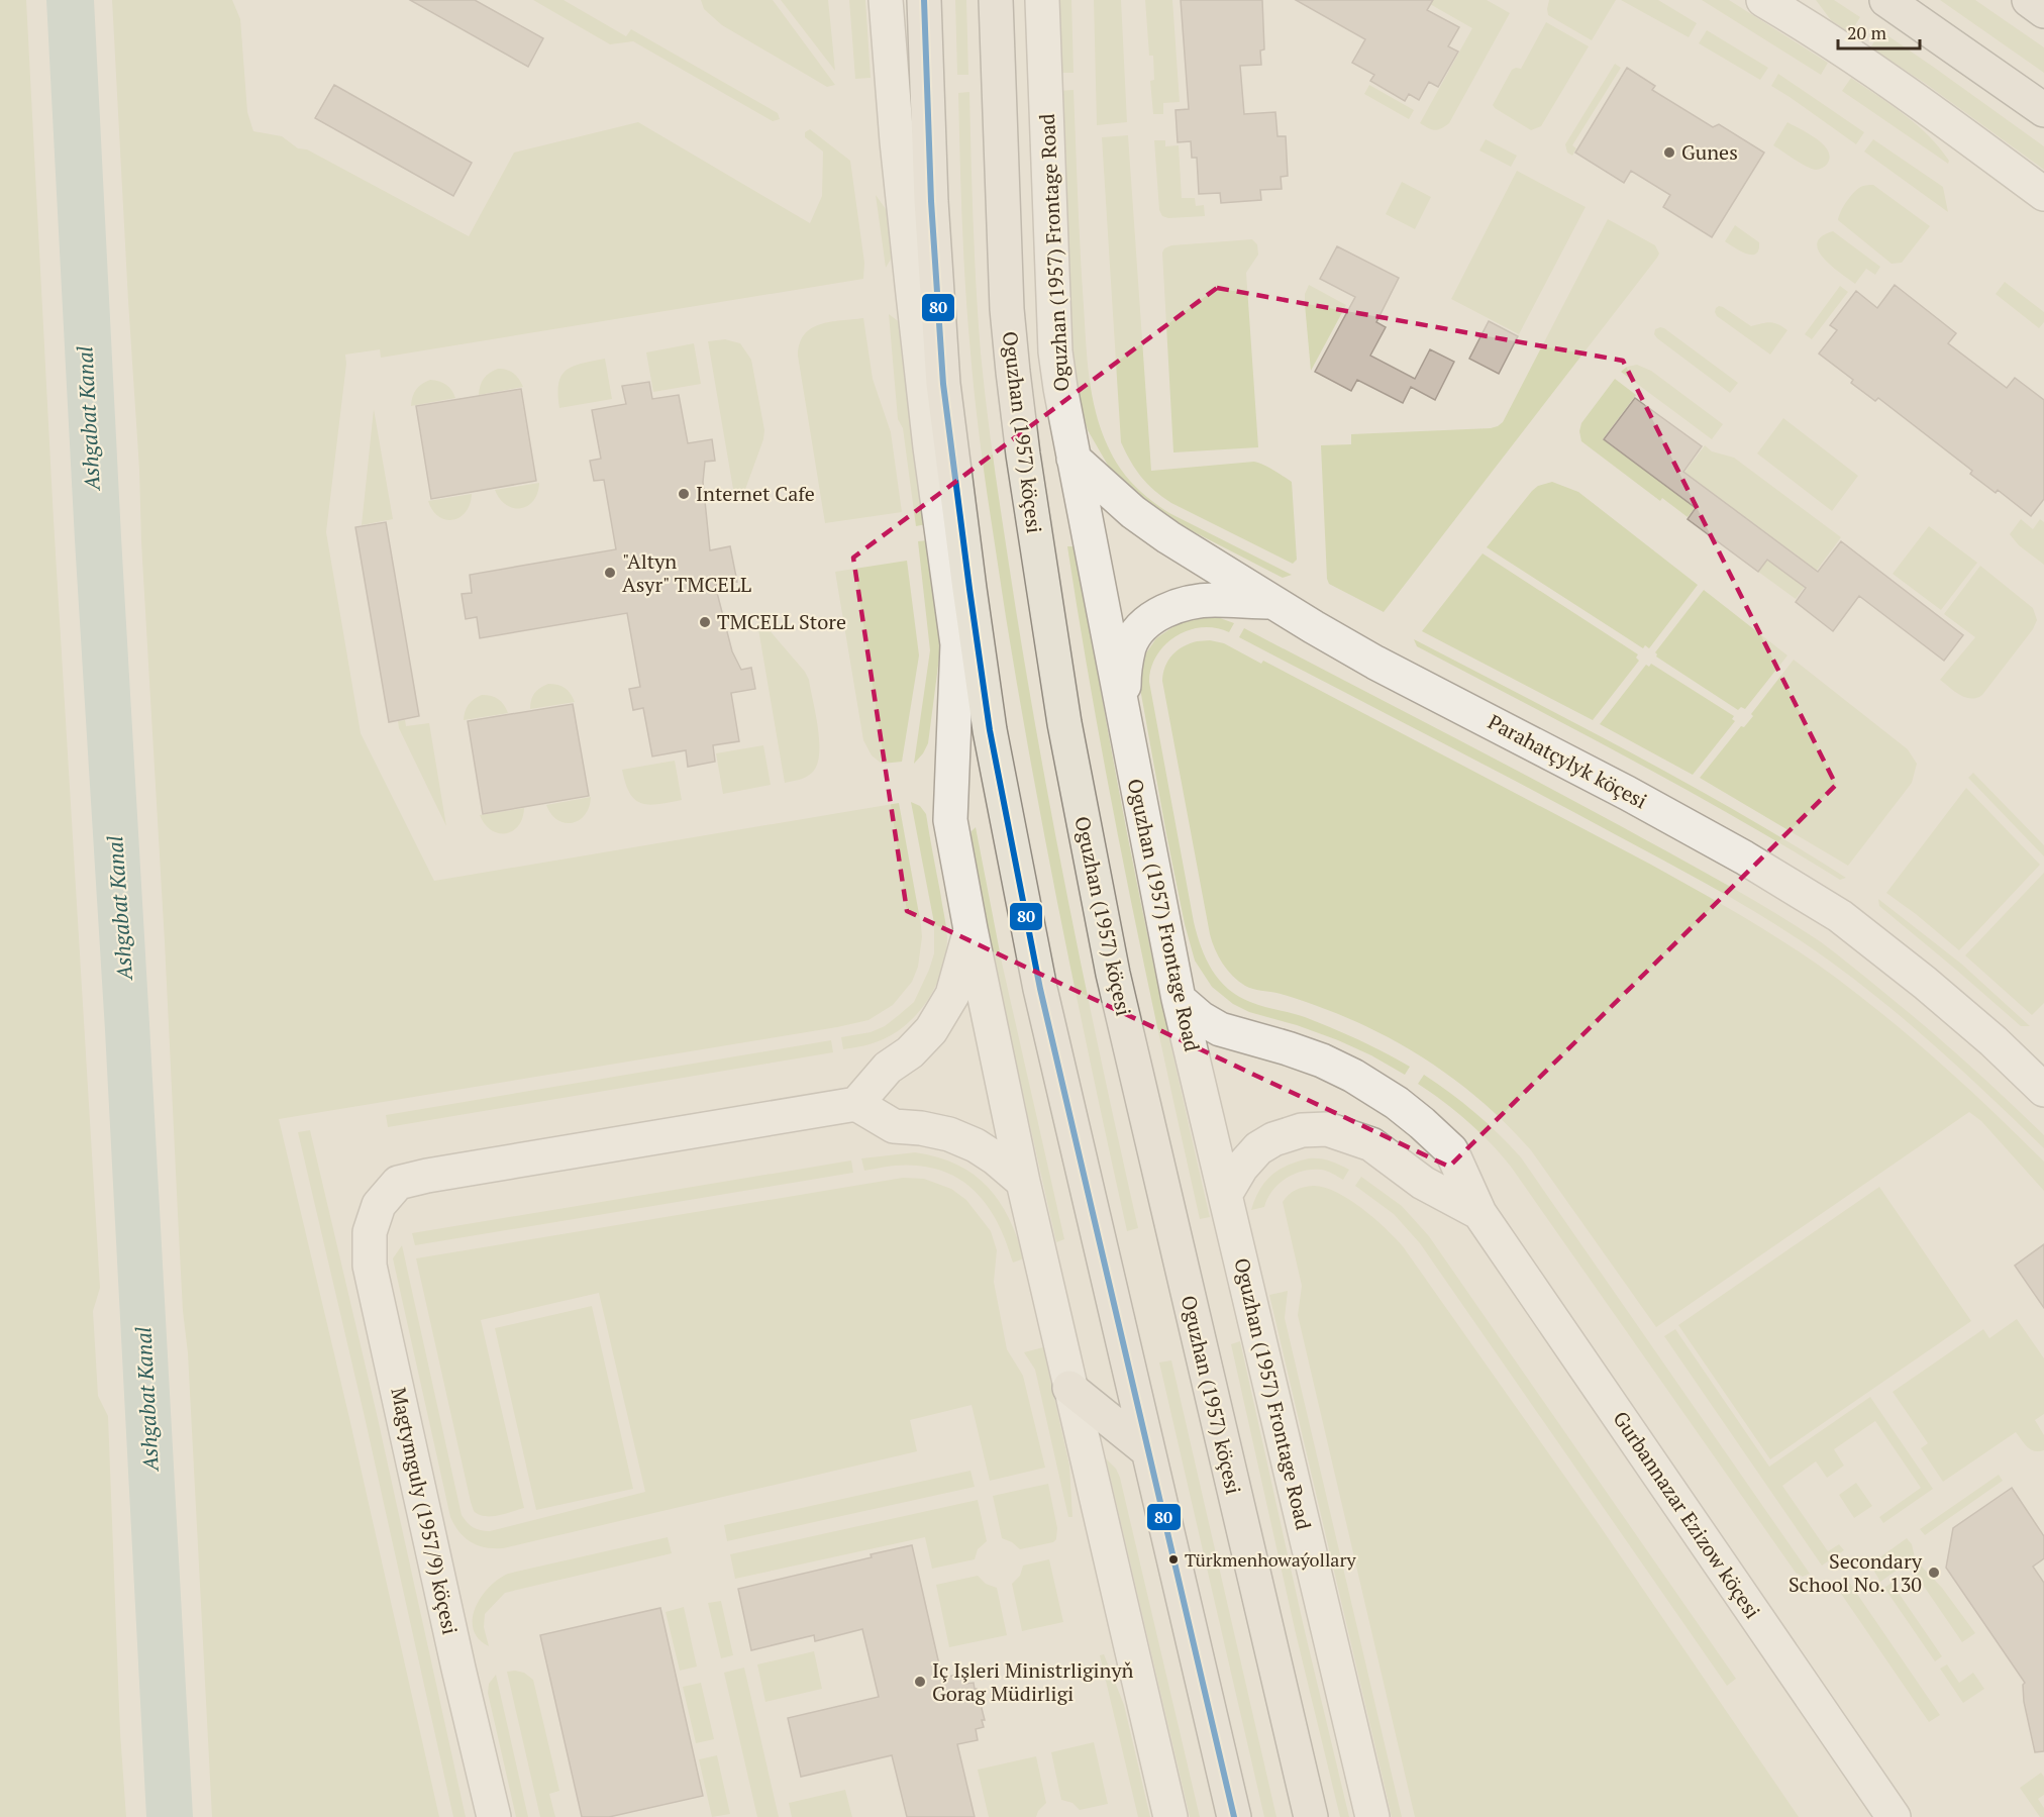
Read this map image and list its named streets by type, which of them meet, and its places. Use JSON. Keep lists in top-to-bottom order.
{
  "streets": {
    "main road": ["Oguzhan (1957) köçesi"],
    "street": [
      "Oguzhan (1957) Frontage Road",
      "Parahatçylyk köçesi",
      "Magtymguly (1957/9) köçesi",
      "Gurbannazar Ezizow köçesi"
    ]
  },
  "crossings": [
    ["Oguzhan (1957) Frontage Road", "Parahatçylyk köçesi"],
    ["Oguzhan (1957) Frontage Road", "Gurbannazar Ezizow köçesi"]
  ],
  "water": ["Ashgabat Kanal"],
  "places": [
    "Gunes",
    "Internet Cafe",
    "\"Altyn Asyr\" TMCELL",
    "TMCELL Store",
    "Türkmenhowaýollary",
    "Secondary School No. 130",
    "Iç Işleri Ministrliginyň Gorag Müdirligi"
  ],
  "lines": ["transit line 80"],
  "scale_bar": "20 m"
}
